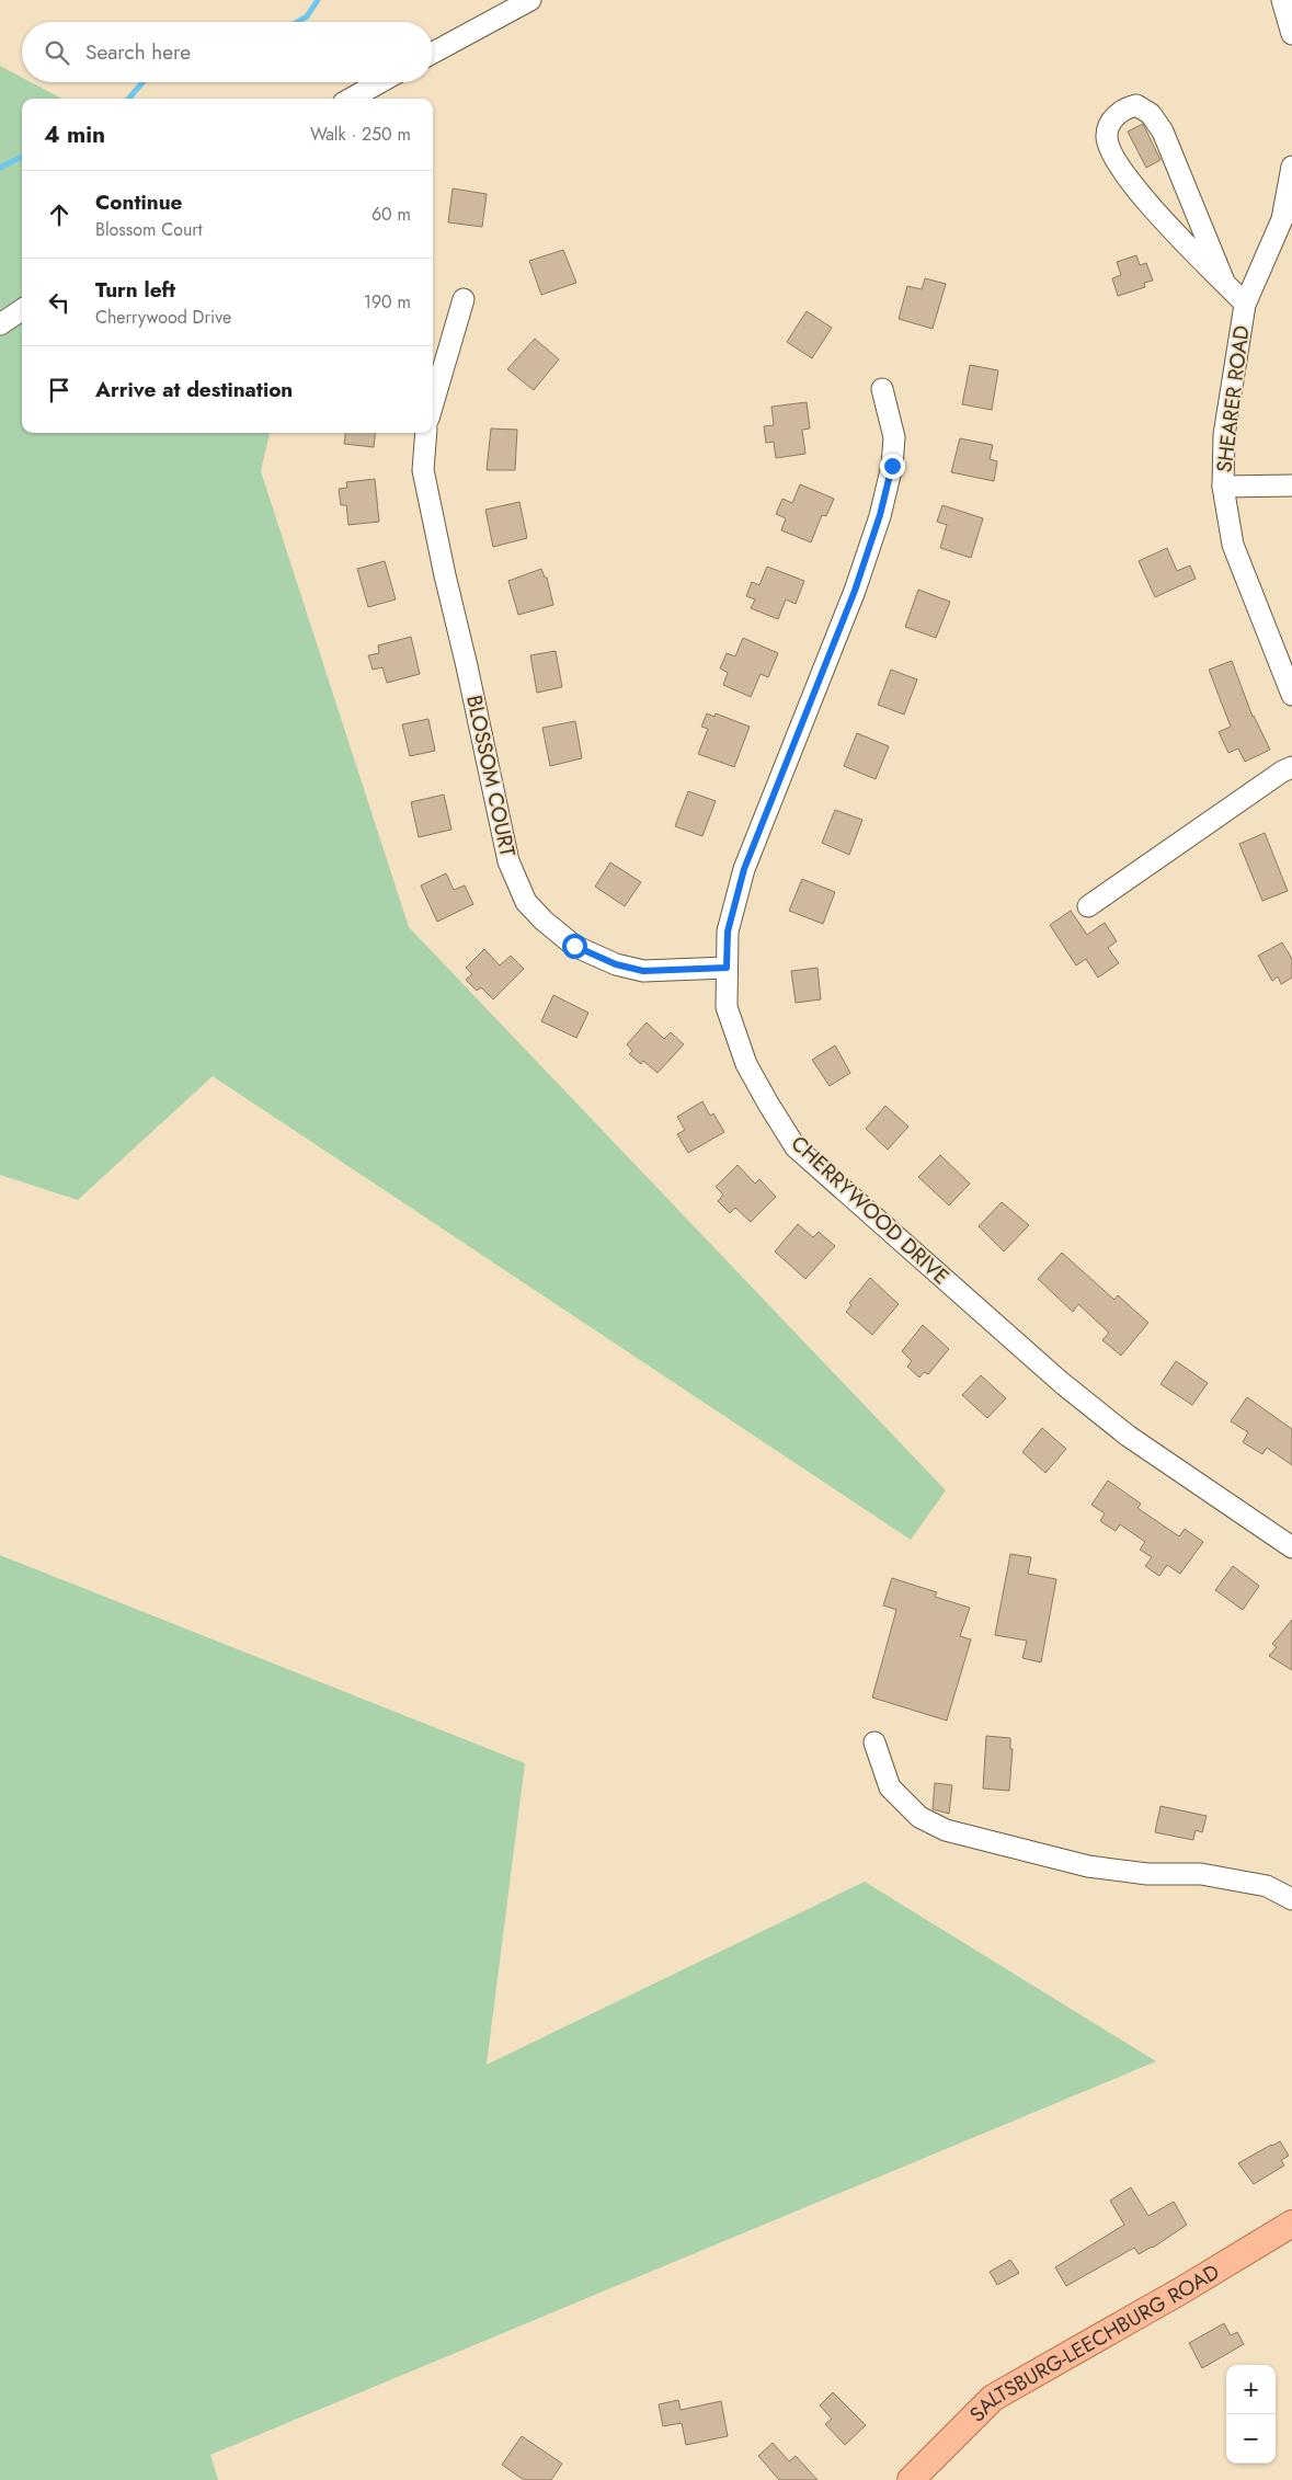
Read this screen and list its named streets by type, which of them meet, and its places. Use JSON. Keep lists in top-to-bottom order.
{
  "streets": {
    "main road": ["SALTSBURG-LEECHBURG ROAD"],
    "street": ["SHEARER ROAD", "BLOSSOM COURT", "CHERRYWOOD DRIVE"]
  },
  "crossings": [
    ["BLOSSOM COURT", "CHERRYWOOD DRIVE"]
  ],
  "page": {
    "search": "Search here",
    "heading": ["4 min", "Walk · 250 m"],
    "list": [
      ["Continue", "Blossom Court", "60 m"],
      ["Turn left", "Cherrywood Drive", "190 m"],
      "Arrive at destination"
    ],
    "map_buttons": ["+", "−"]
  }
}
